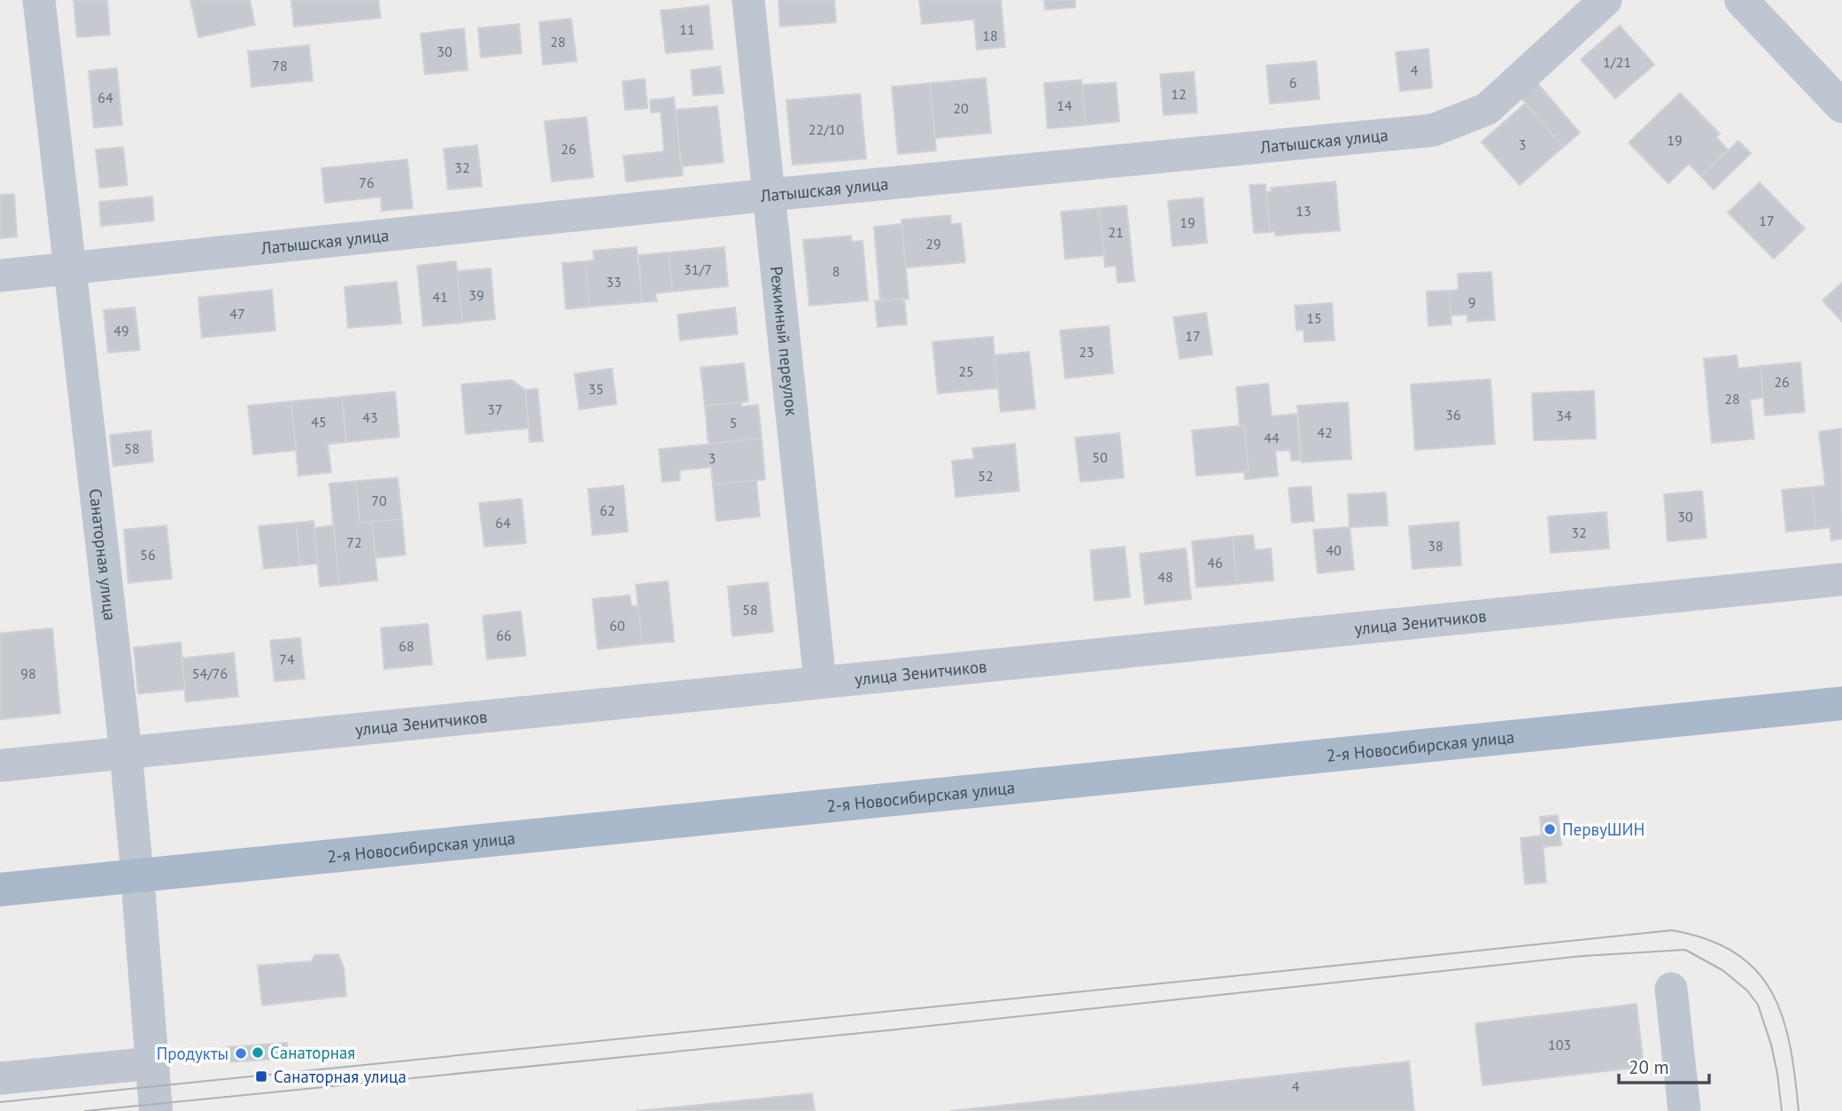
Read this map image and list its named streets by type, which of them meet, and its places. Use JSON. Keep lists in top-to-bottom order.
{
  "streets": {
    "main road": ["2-я Новосибирская улица"],
    "street": [
      "Латышская улица",
      "Режимный переулок",
      "Санаторная улица",
      "улица Зенитчиков"
    ]
  },
  "crossings": [
    ["Латышская улица", "Режимный переулок"],
    ["Латышская улица", "Санаторная улица"],
    ["Режимный переулок", "улица Зенитчиков"],
    ["Санаторная улица", "улица Зенитчиков"],
    ["Санаторная улица", "2-я Новосибирская улица"]
  ],
  "places": {
    "other": ["ПервуШИН", "Санаторная", "Продукты"],
    "transit": ["Санаторная улица"]
  },
  "house_numbers": [
    "11",
    "18",
    "28",
    "30",
    "1/21",
    "78",
    "4",
    "6",
    "12",
    "64",
    "14",
    "20",
    "22/10",
    "19",
    "3",
    "26",
    "32",
    "76",
    "13",
    "17",
    "19",
    "21",
    "29",
    "31/7",
    "8",
    "33",
    "39",
    "41",
    "9",
    "47",
    "15",
    "49",
    "17",
    "23",
    "25",
    "26",
    "35",
    "28",
    "37",
    "36",
    "34",
    "43",
    "45",
    "5",
    "42",
    "44",
    "58",
    "50",
    "3",
    "52",
    "70",
    "62",
    "30",
    "64",
    "32",
    "72",
    "38",
    "40",
    "56",
    "46",
    "48",
    "58",
    "60",
    "66",
    "68",
    "74",
    "98",
    "54/76",
    "103",
    "4"
  ],
  "scale_bar": "20 m"
}
